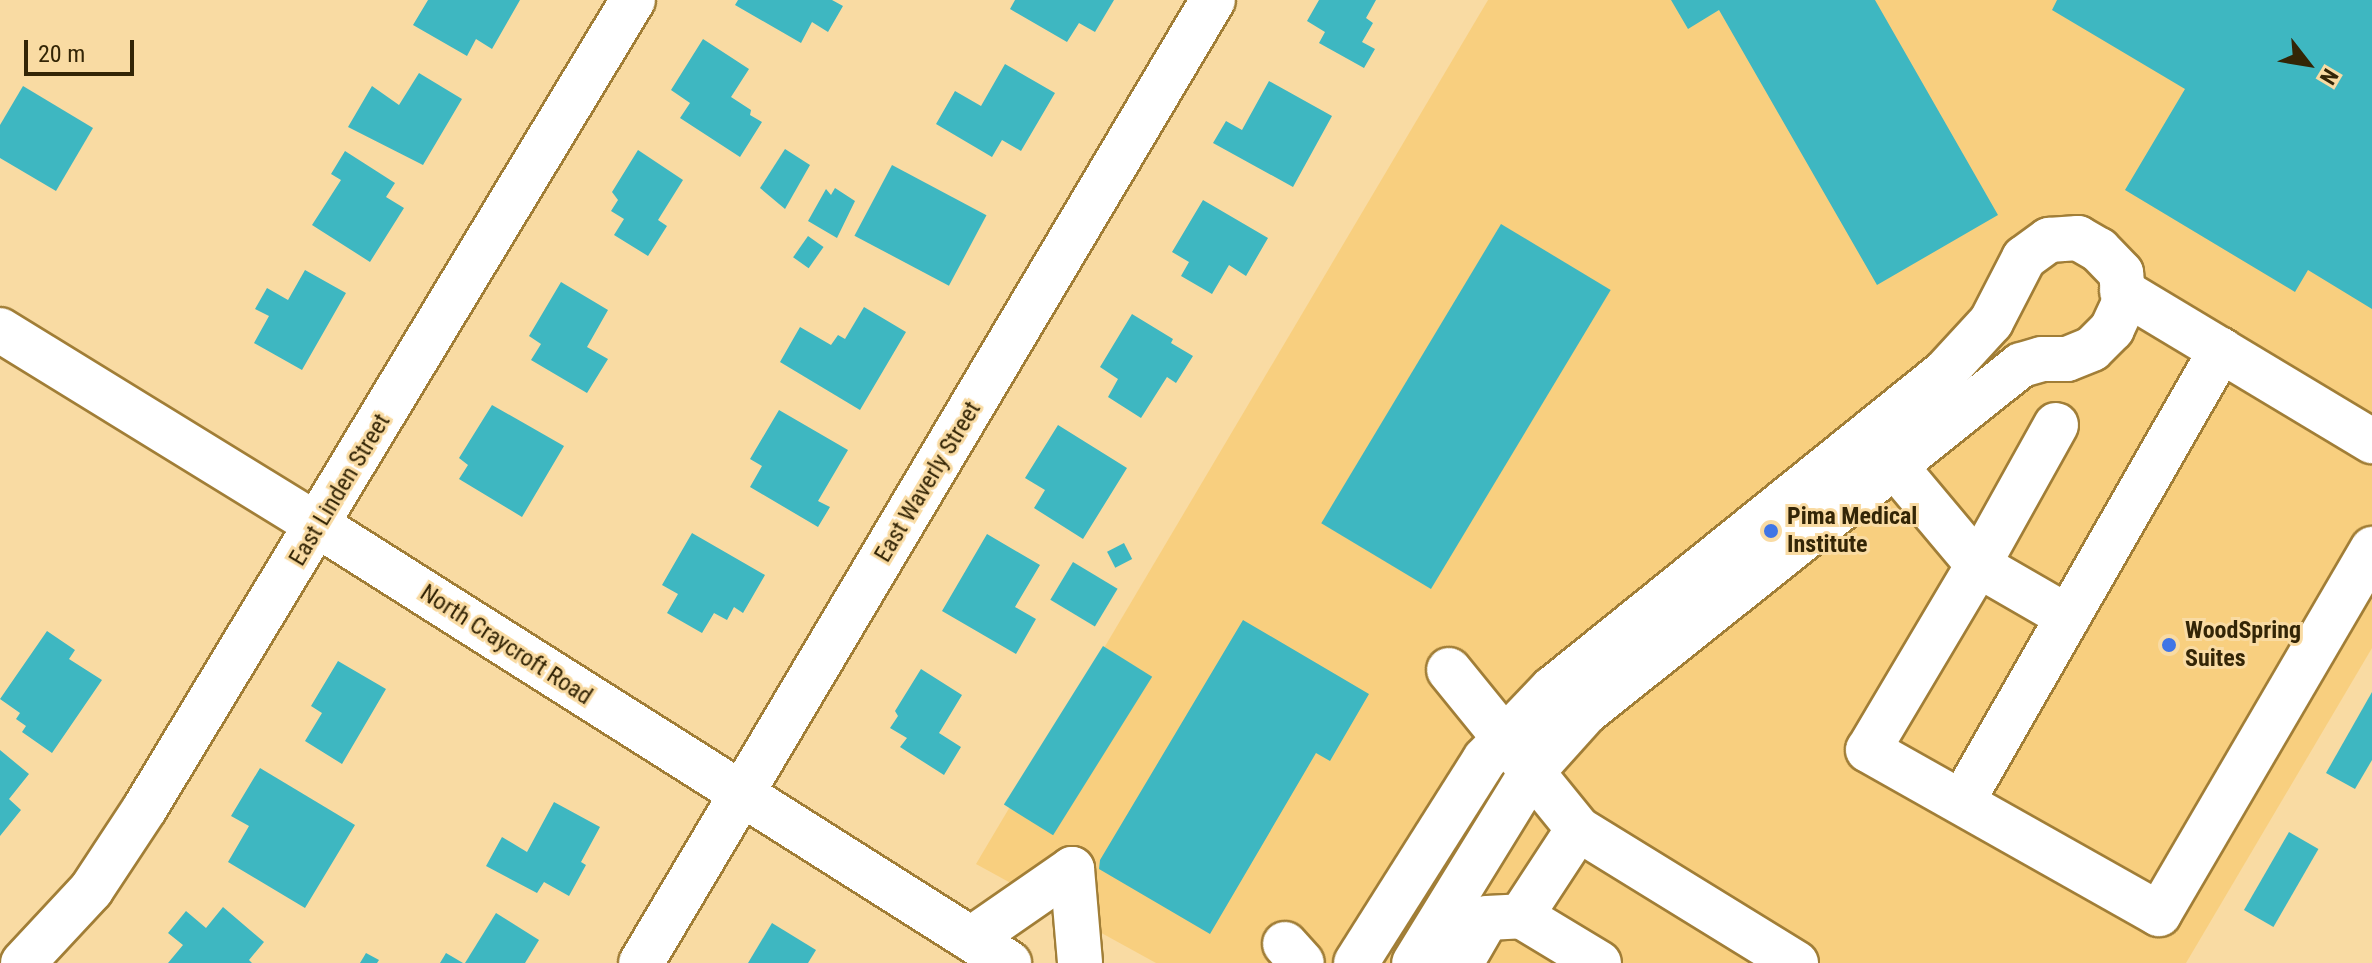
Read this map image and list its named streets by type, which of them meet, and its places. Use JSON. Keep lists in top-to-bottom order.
{
  "streets": {
    "street": ["East Waverly Street", "East Linden Street", "North Craycroft Road"]
  },
  "crossings": [
    ["East Waverly Street", "North Craycroft Road"],
    ["East Linden Street", "North Craycroft Road"]
  ],
  "places": ["Pima Medical Institute", "WoodSpring Suites"],
  "scale_bar": "20 m",
  "north": "bottom right"
}
